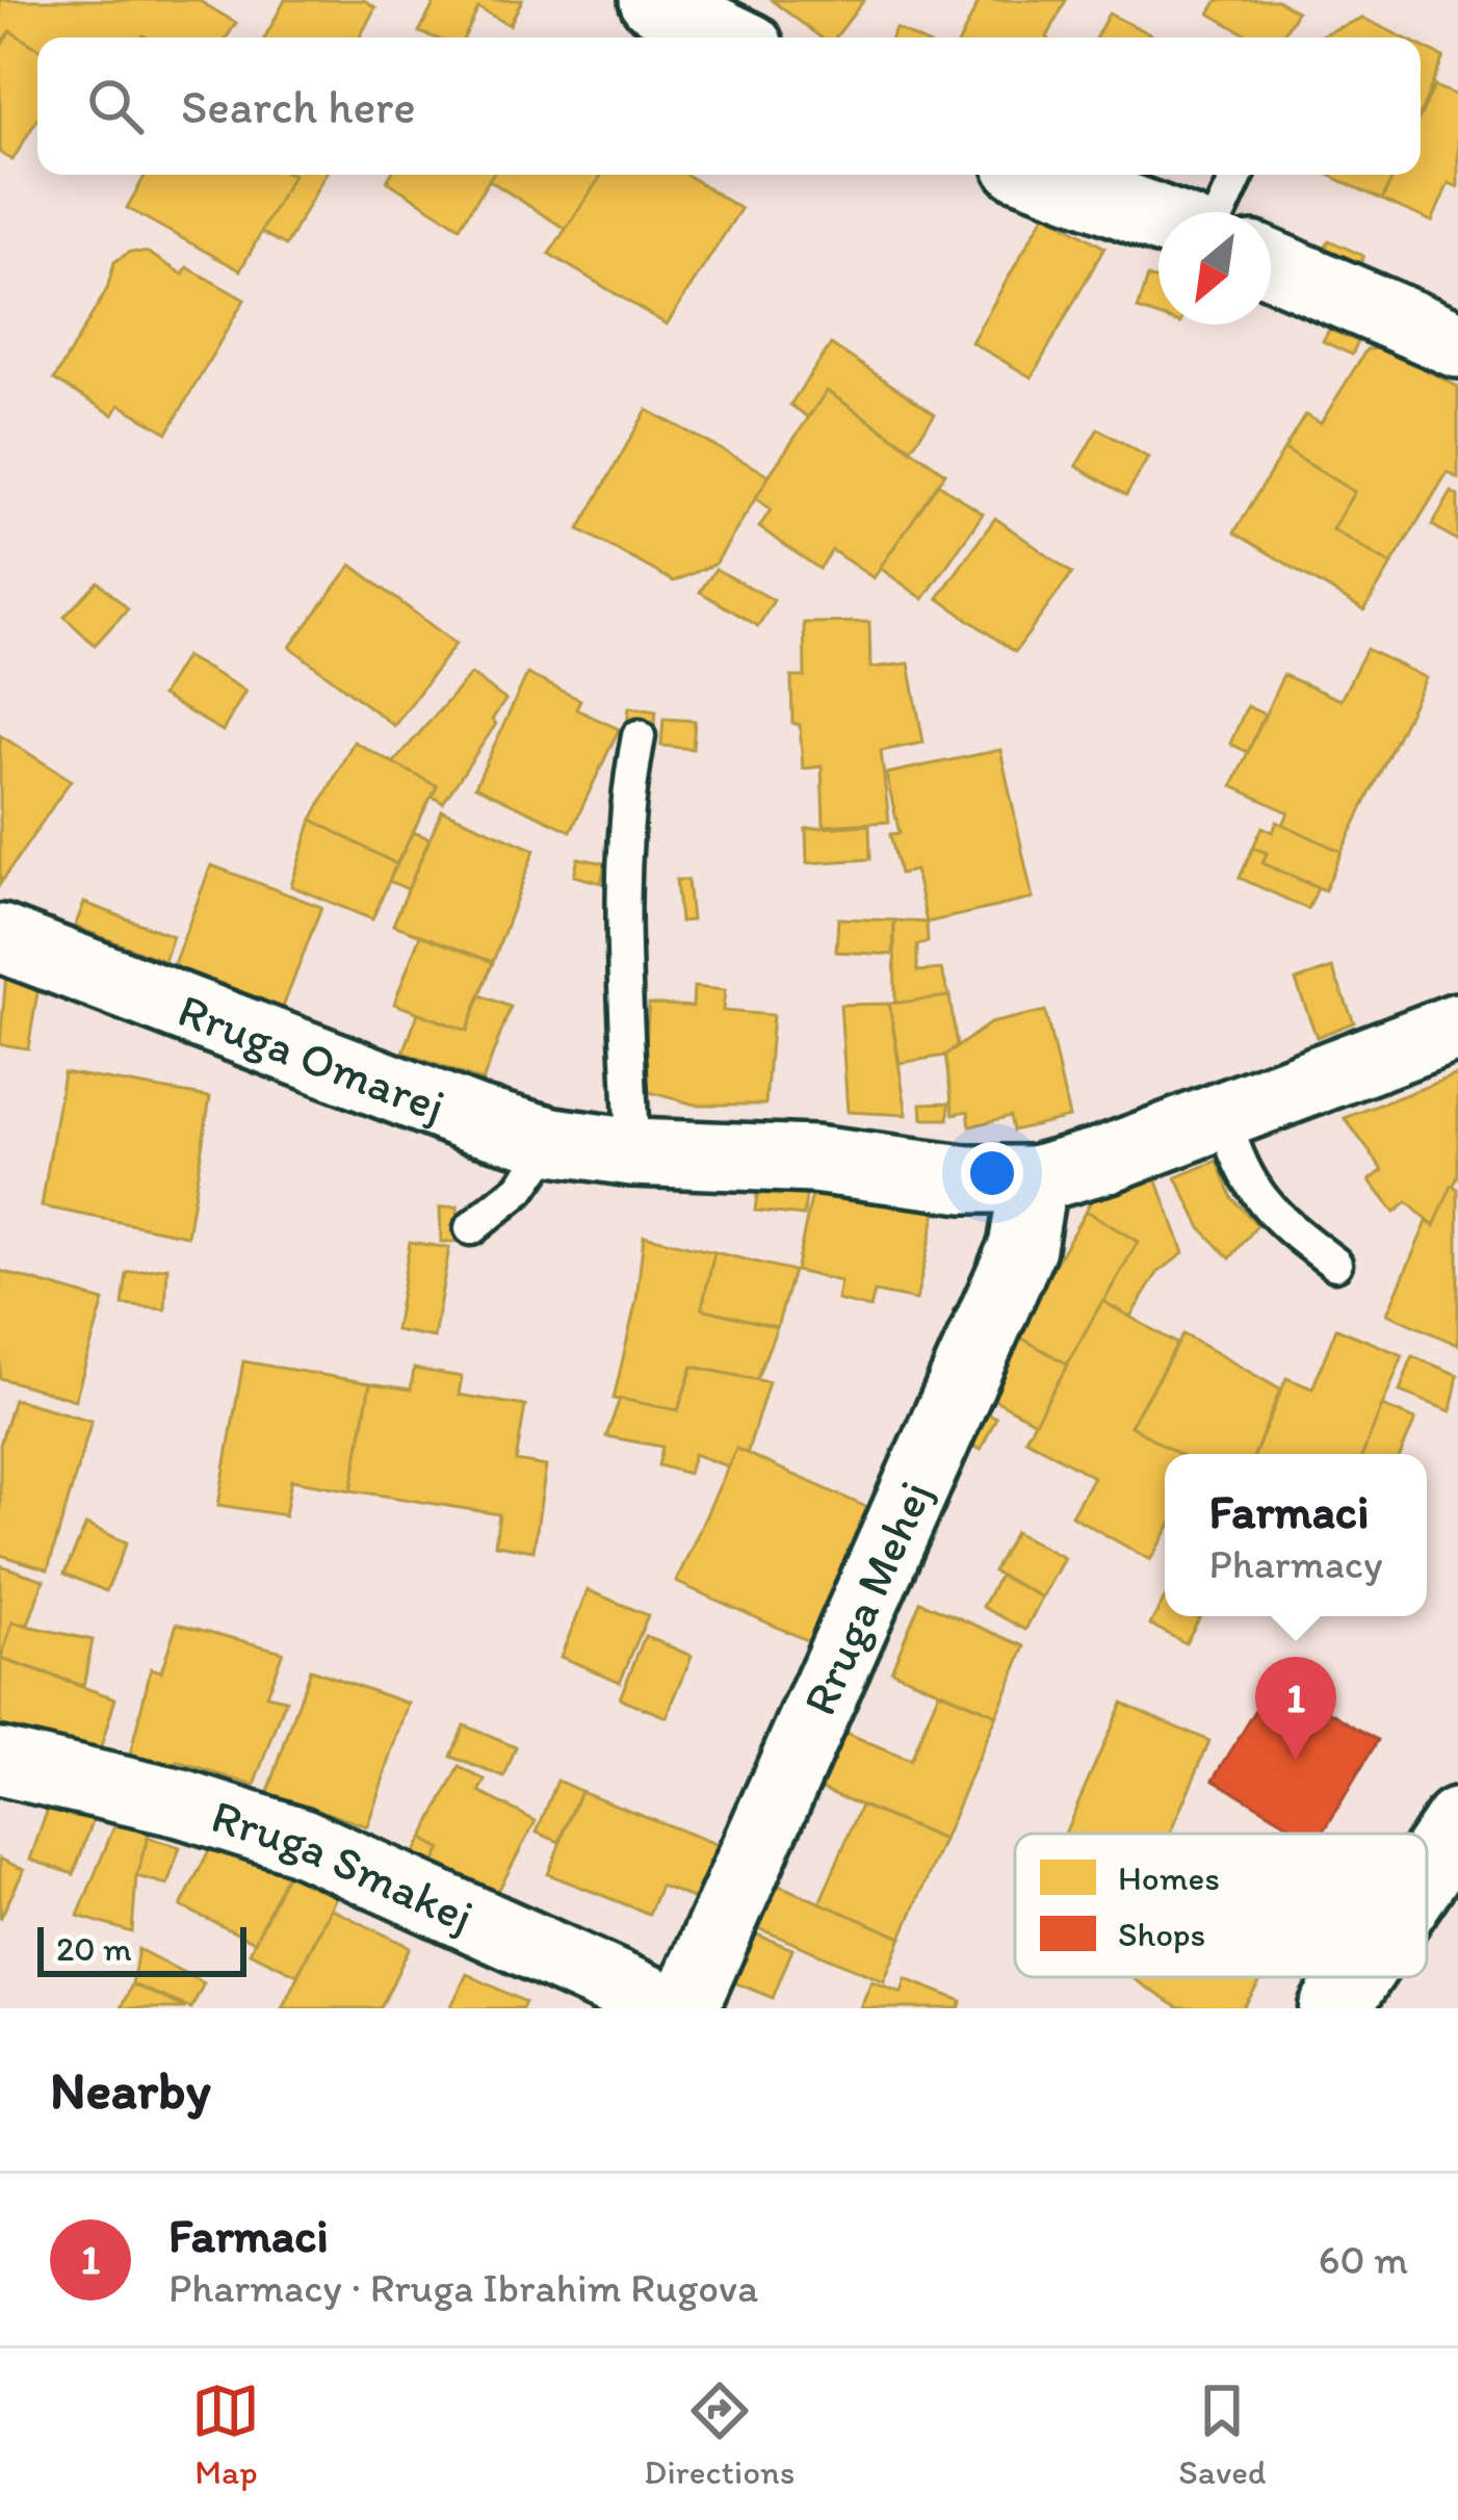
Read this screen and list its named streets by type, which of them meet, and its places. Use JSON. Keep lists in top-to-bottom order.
{
  "streets": {
    "street": ["Rruga Omarej", "Rruga Mehej", "Rruga Smakej"]
  },
  "crossings": [
    ["Rruga Omarej", "Rruga Mehej"]
  ],
  "legend": ["Homes", "Shops"],
  "scale_bar": "20 m",
  "north": "bottom left",
  "page": {
    "search": "Search here",
    "popup": ["Farmaci", "Pharmacy"],
    "pins": "1",
    "scale": "20 m",
    "heading": "Nearby",
    "list": [
      {
        "mark": "1",
        "name": "Farmaci",
        "note": "Pharmacy · Rruga Ibrahim Rugova",
        "value": "60 m"
      }
    ],
    "nav": ["Map", "Directions", "Saved"]
  }
}
